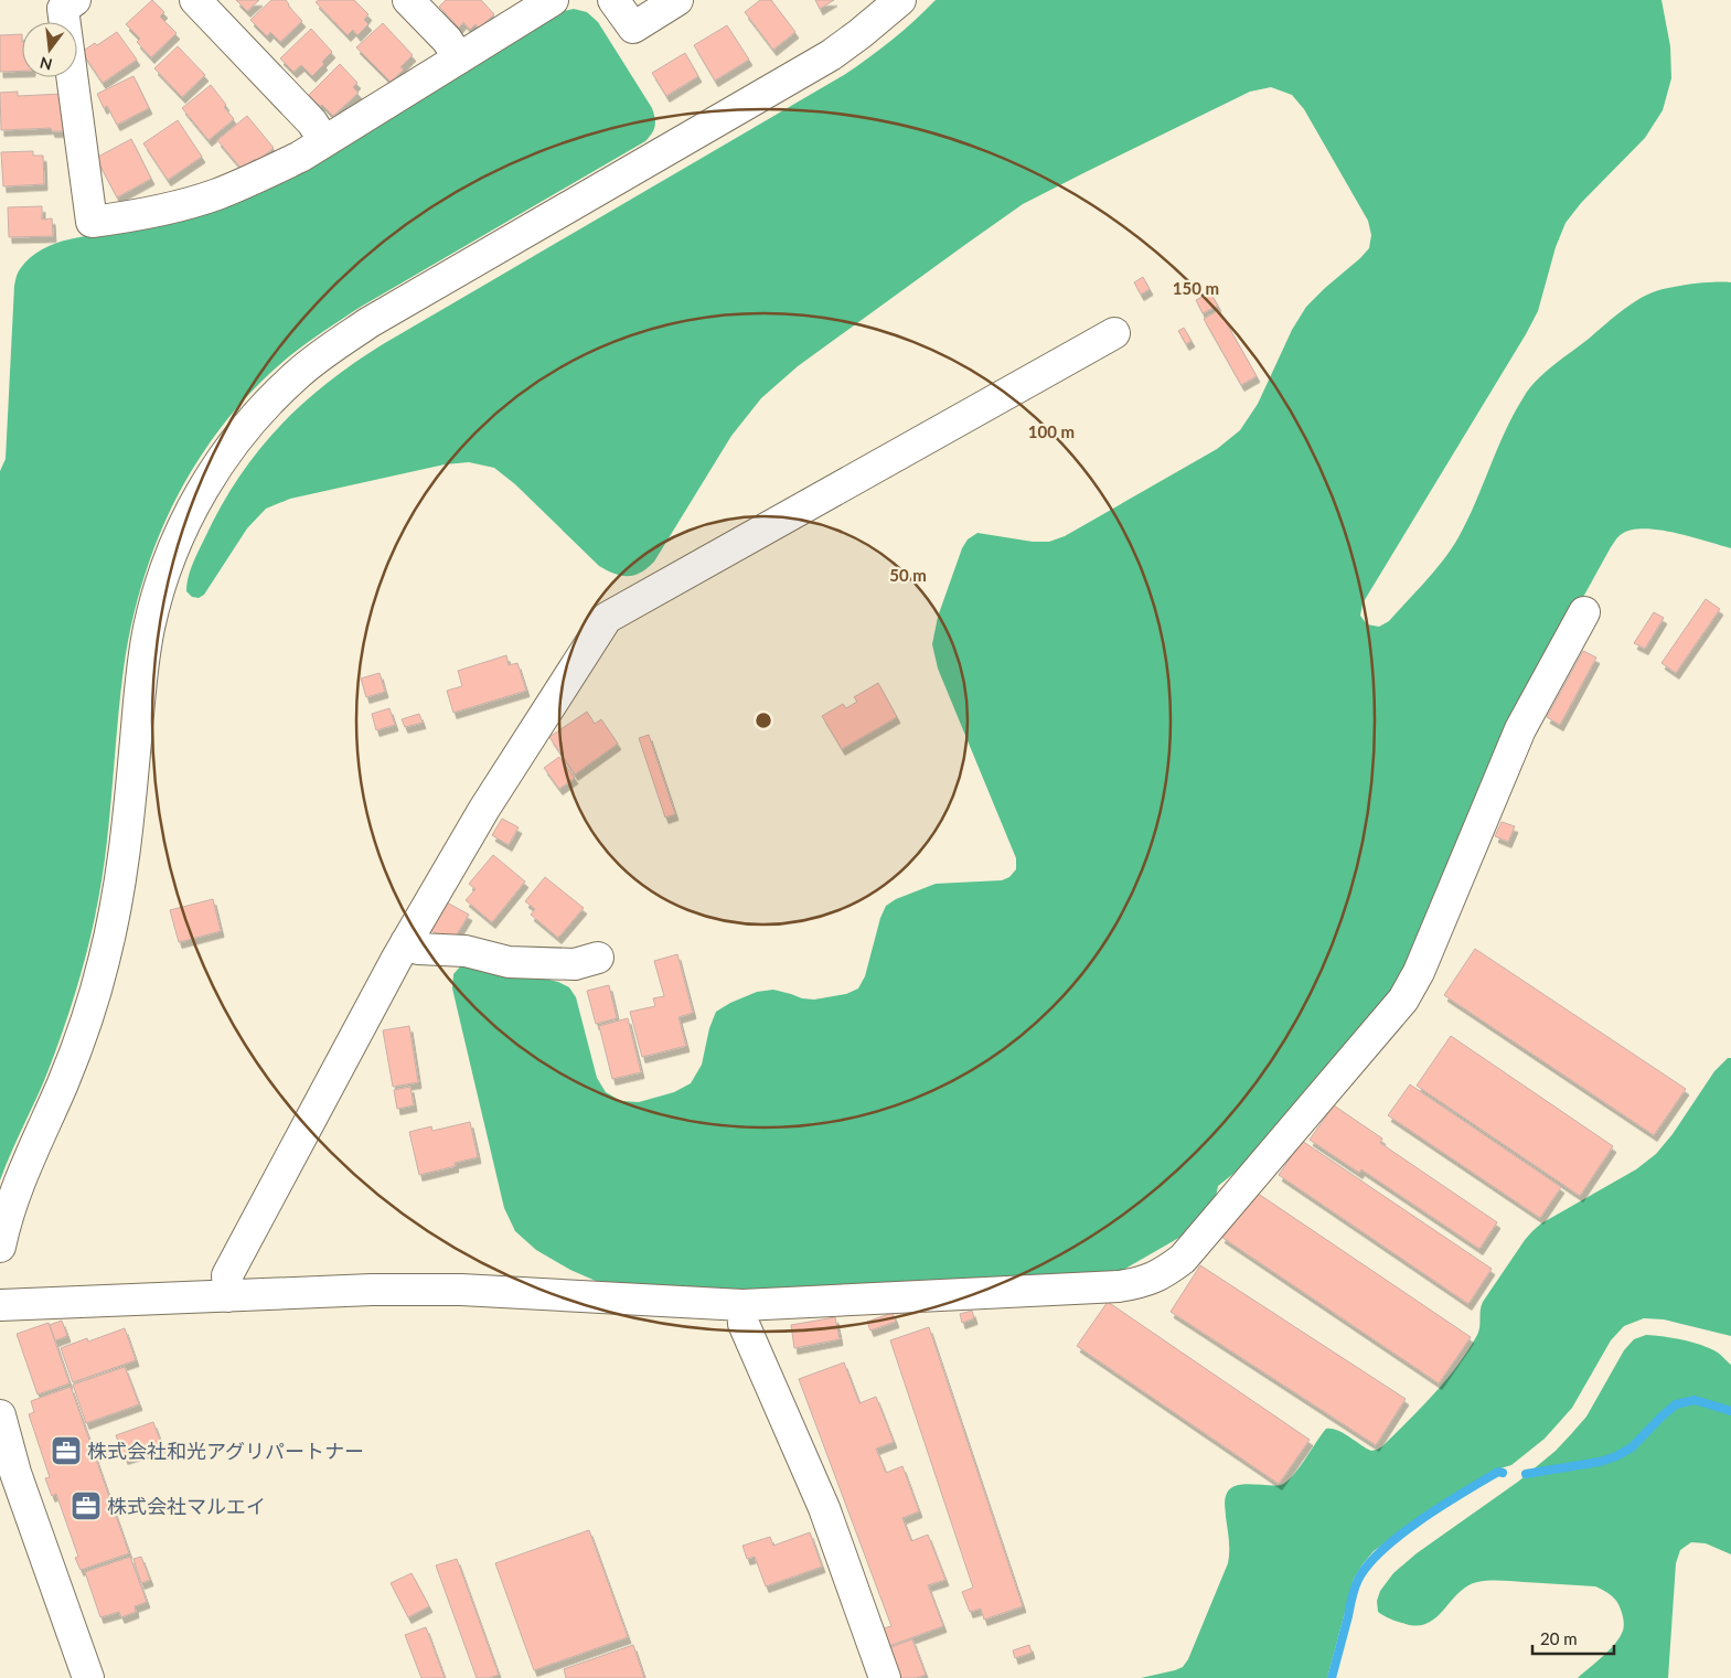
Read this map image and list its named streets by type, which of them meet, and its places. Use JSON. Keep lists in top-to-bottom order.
{
  "places": {
    "office": ["株式会社和光アグリパートナー", "株式会社マルエイ"]
  },
  "scale_bar": "20 m",
  "north": "bottom",
  "rings": ["150 m", "100 m", "50 m"]
}
